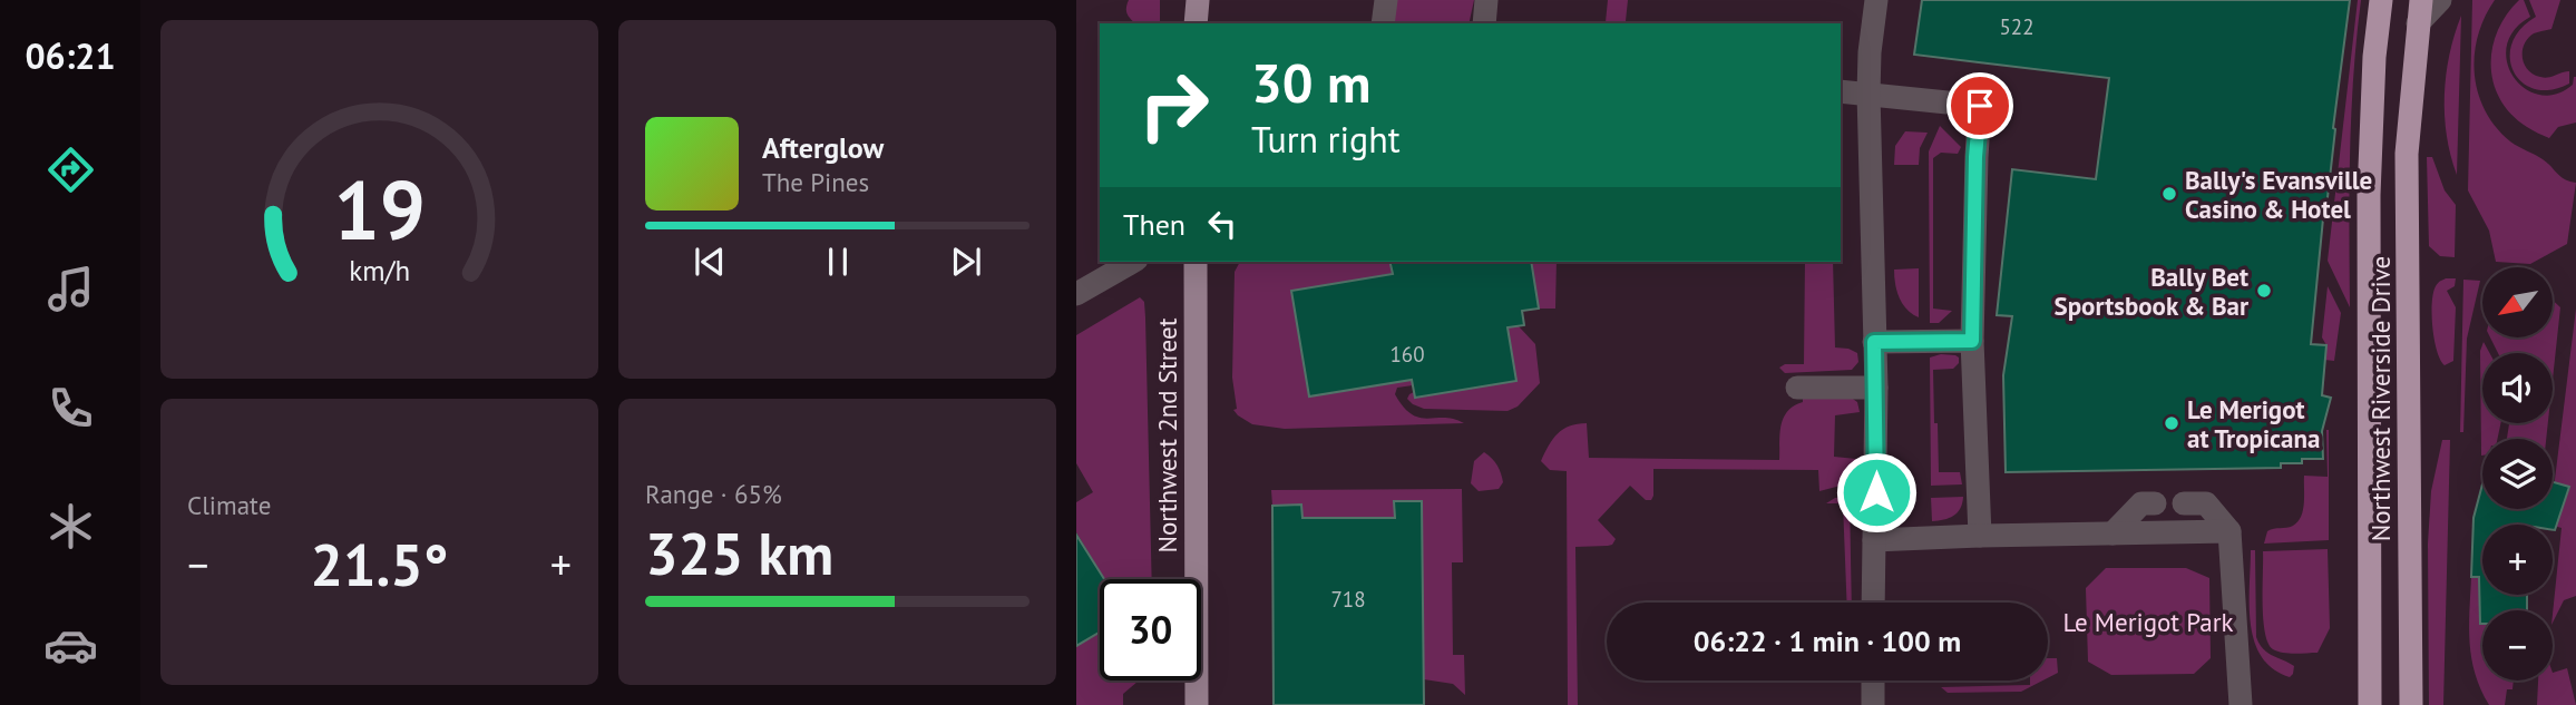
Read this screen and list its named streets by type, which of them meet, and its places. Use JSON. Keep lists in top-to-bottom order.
{
  "streets": {
    "highway": ["Northwest Riverside Drive"],
    "main road": ["Northwest 2nd Street"]
  },
  "parks": ["Le Merigot Park"],
  "places": ["Bally's Evansville Casino & Hotel", "Bally Bet Sportsbook & Bar", "Le Merigot at Tropicana"],
  "house_numbers": ["522", "160", "718"],
  "north": "bottom left",
  "page": {
    "tabs": "06:21",
    "turn": ["30 m", "Turn right"],
    "song": ["Afterglow", "The Pines"],
    "then": "Then",
    "map_buttons": ["+", "−"],
    "tile": [
      "Climate",
      ["Range · 65%", "325 km"]
    ],
    "heat": ["−", "21.5°", "+"],
    "limit": "30",
    "trip": "06:22 · 1 min · 100 m",
    "gauge": ["19", "km/h"]
  }
}
